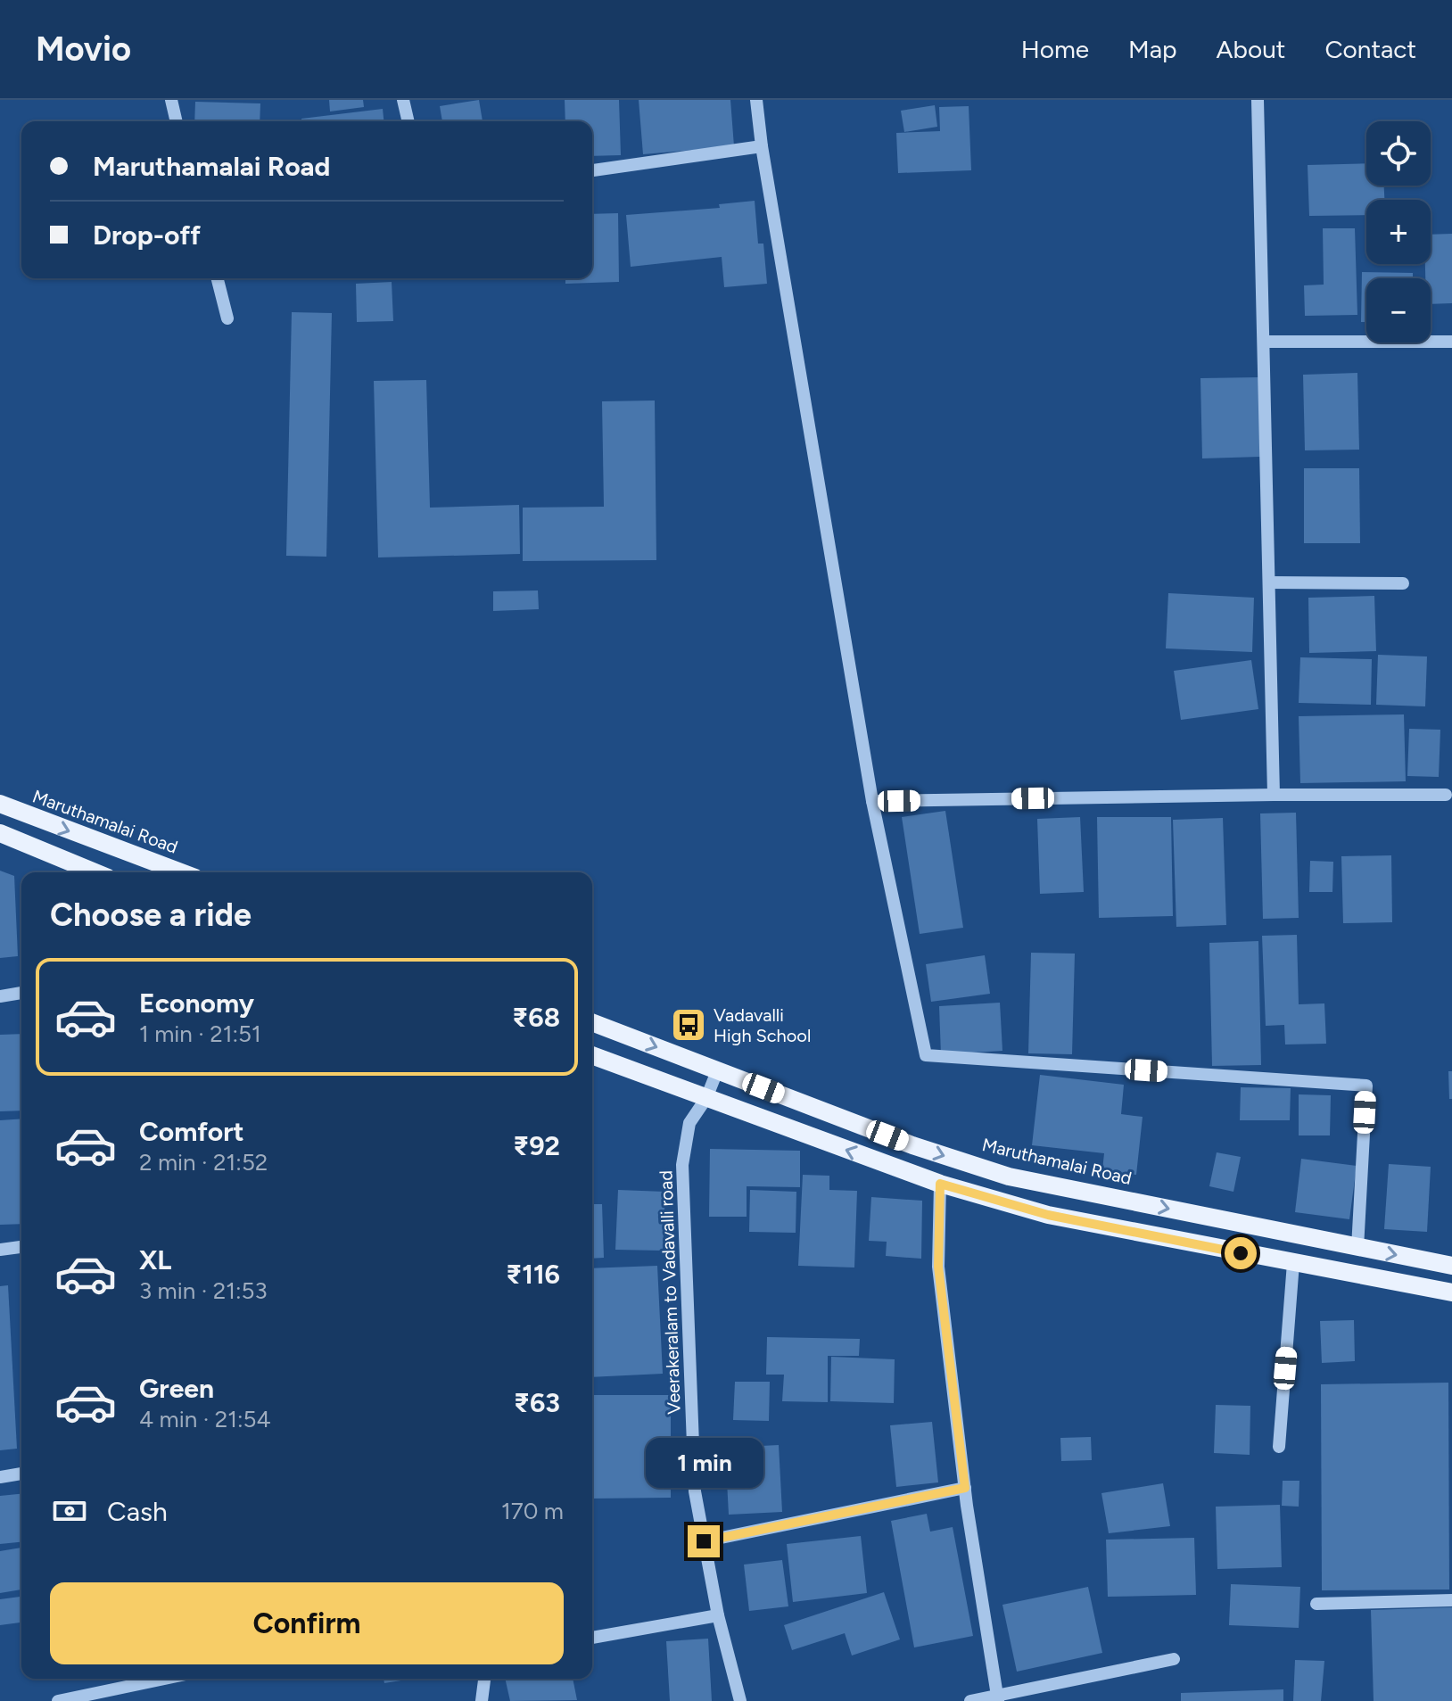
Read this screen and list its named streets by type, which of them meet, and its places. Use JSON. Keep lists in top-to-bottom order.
{
  "streets": {
    "main road": ["Maruthamalai Road"],
    "street": ["Veerakeralam to Vadavalli road"]
  },
  "crossings": [
    ["Maruthamalai Road", "Veerakeralam to Vadavalli road"]
  ],
  "places": {
    "bus stop": ["Vadavalli High School"]
  },
  "page": {
    "header": "Movio",
    "nav": [
      "Home",
      "Map",
      "About",
      "Contact"
    ],
    "map_buttons": ["+", "−"],
    "banner": ["Maruthamalai Road", "Drop-off"],
    "heading": "Choose a ride",
    "list": [
      {
        "name": "Economy",
        "note": "1 min · 21:51",
        "value": "₹68"
      },
      {
        "name": "Comfort",
        "note": "2 min · 21:52",
        "value": "₹92"
      },
      {
        "name": "XL",
        "note": "3 min · 21:53",
        "value": "₹116"
      },
      {
        "name": "Green",
        "note": "4 min · 21:54",
        "value": "₹63"
      }
    ],
    "bubble": "1 min",
    "pay": ["Cash", "170 m"],
    "buttons": "Confirm"
  }
}
